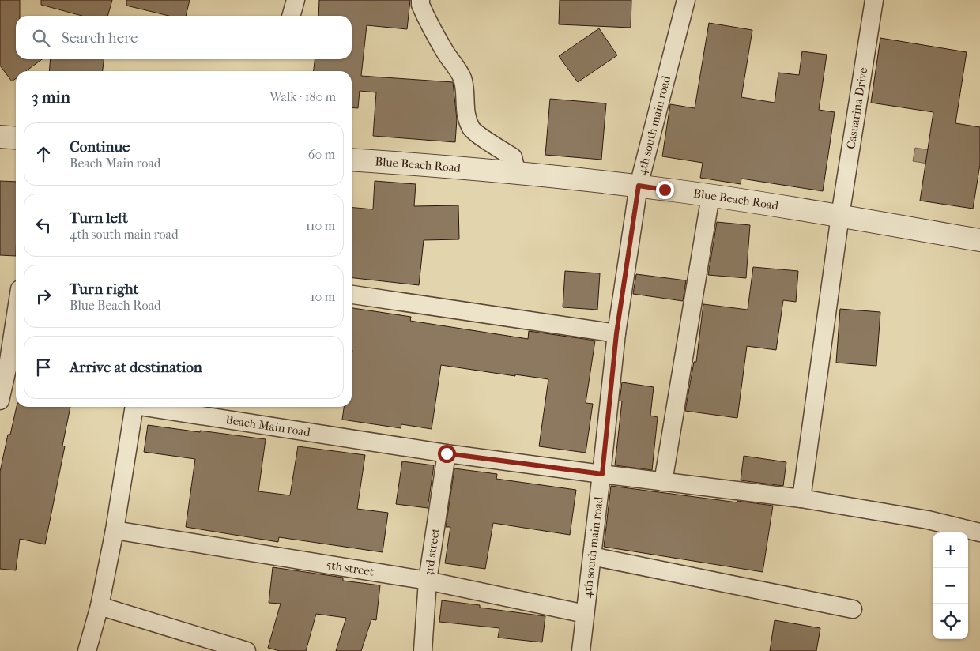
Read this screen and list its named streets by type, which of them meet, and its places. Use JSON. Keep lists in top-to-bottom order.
{
  "streets": {
    "street": [
      "Casuarina Drive",
      "4th south main road",
      "Blue Beach Road",
      "Beach Main road",
      "3rd street",
      "5th street"
    ]
  },
  "crossings": [
    ["Casuarina Drive", "Blue Beach Road"],
    ["Casuarina Drive", "Beach Main road"],
    ["4th south main road", "Blue Beach Road"],
    ["4th south main road", "Beach Main road"],
    ["4th south main road", "5th street"],
    ["Beach Main road", "3rd street"],
    ["Beach Main road", "5th street"],
    ["3rd street", "5th street"]
  ],
  "page": {
    "search": "Search here",
    "heading": ["3 min", "Walk · 180 m"],
    "list": [
      ["Continue", "Beach Main road", "60 m"],
      ["Turn left", "4th south main road", "110 m"],
      ["Turn right", "Blue Beach Road", "10 m"],
      "Arrive at destination"
    ],
    "map_buttons": ["+", "−"]
  }
}
